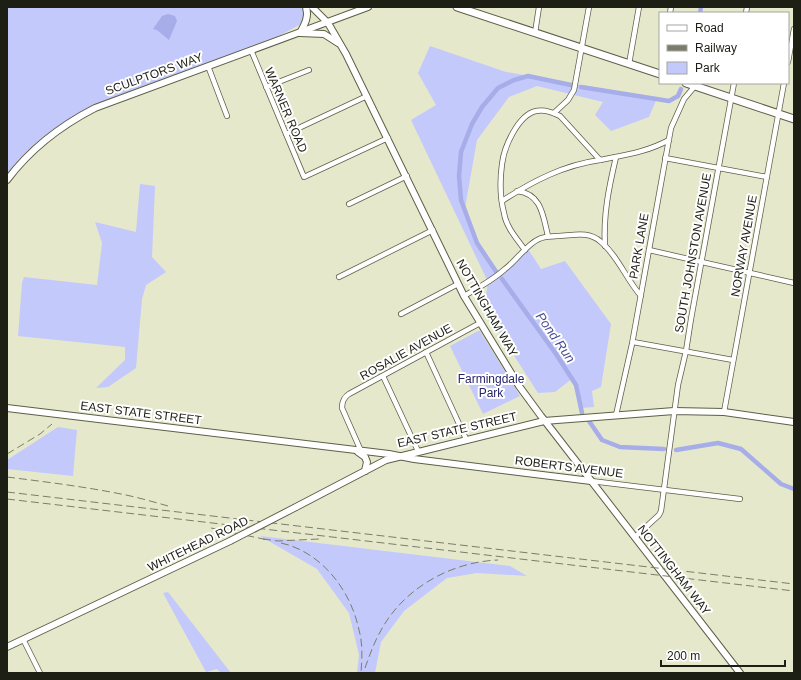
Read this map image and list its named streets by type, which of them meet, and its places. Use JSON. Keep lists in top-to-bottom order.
{
  "streets": {
    "street": [
      "SCULPTORS WAY",
      "WARNER ROAD",
      "PARK LANE",
      "NORWAY AVENUE",
      "SOUTH JOHNSTON AVENUE",
      "NOTTINGHAM WAY",
      "ROSALIE AVENUE",
      "EAST STATE STREET",
      "ROBERTS AVENUE",
      "WHITEHEAD ROAD"
    ]
  },
  "crossings": [
    ["SCULPTORS WAY", "WARNER ROAD"],
    ["SCULPTORS WAY", "NOTTINGHAM WAY"],
    ["WARNER ROAD", "NOTTINGHAM WAY"],
    ["PARK LANE", "EAST STATE STREET"],
    ["NORWAY AVENUE", "EAST STATE STREET"],
    ["SOUTH JOHNSTON AVENUE", "NOTTINGHAM WAY"],
    ["SOUTH JOHNSTON AVENUE", "EAST STATE STREET"],
    ["SOUTH JOHNSTON AVENUE", "ROBERTS AVENUE"],
    ["NOTTINGHAM WAY", "ROSALIE AVENUE"],
    ["NOTTINGHAM WAY", "EAST STATE STREET"],
    ["NOTTINGHAM WAY", "ROBERTS AVENUE"],
    ["ROSALIE AVENUE", "EAST STATE STREET"],
    ["EAST STATE STREET", "ROBERTS AVENUE"],
    ["EAST STATE STREET", "WHITEHEAD ROAD"],
    ["ROBERTS AVENUE", "WHITEHEAD ROAD"]
  ],
  "water": ["Pond Run"],
  "parks": ["Farmingdale Park"],
  "legend": ["Road", "Railway", "Park"],
  "scale_bar": "200 m"
}
